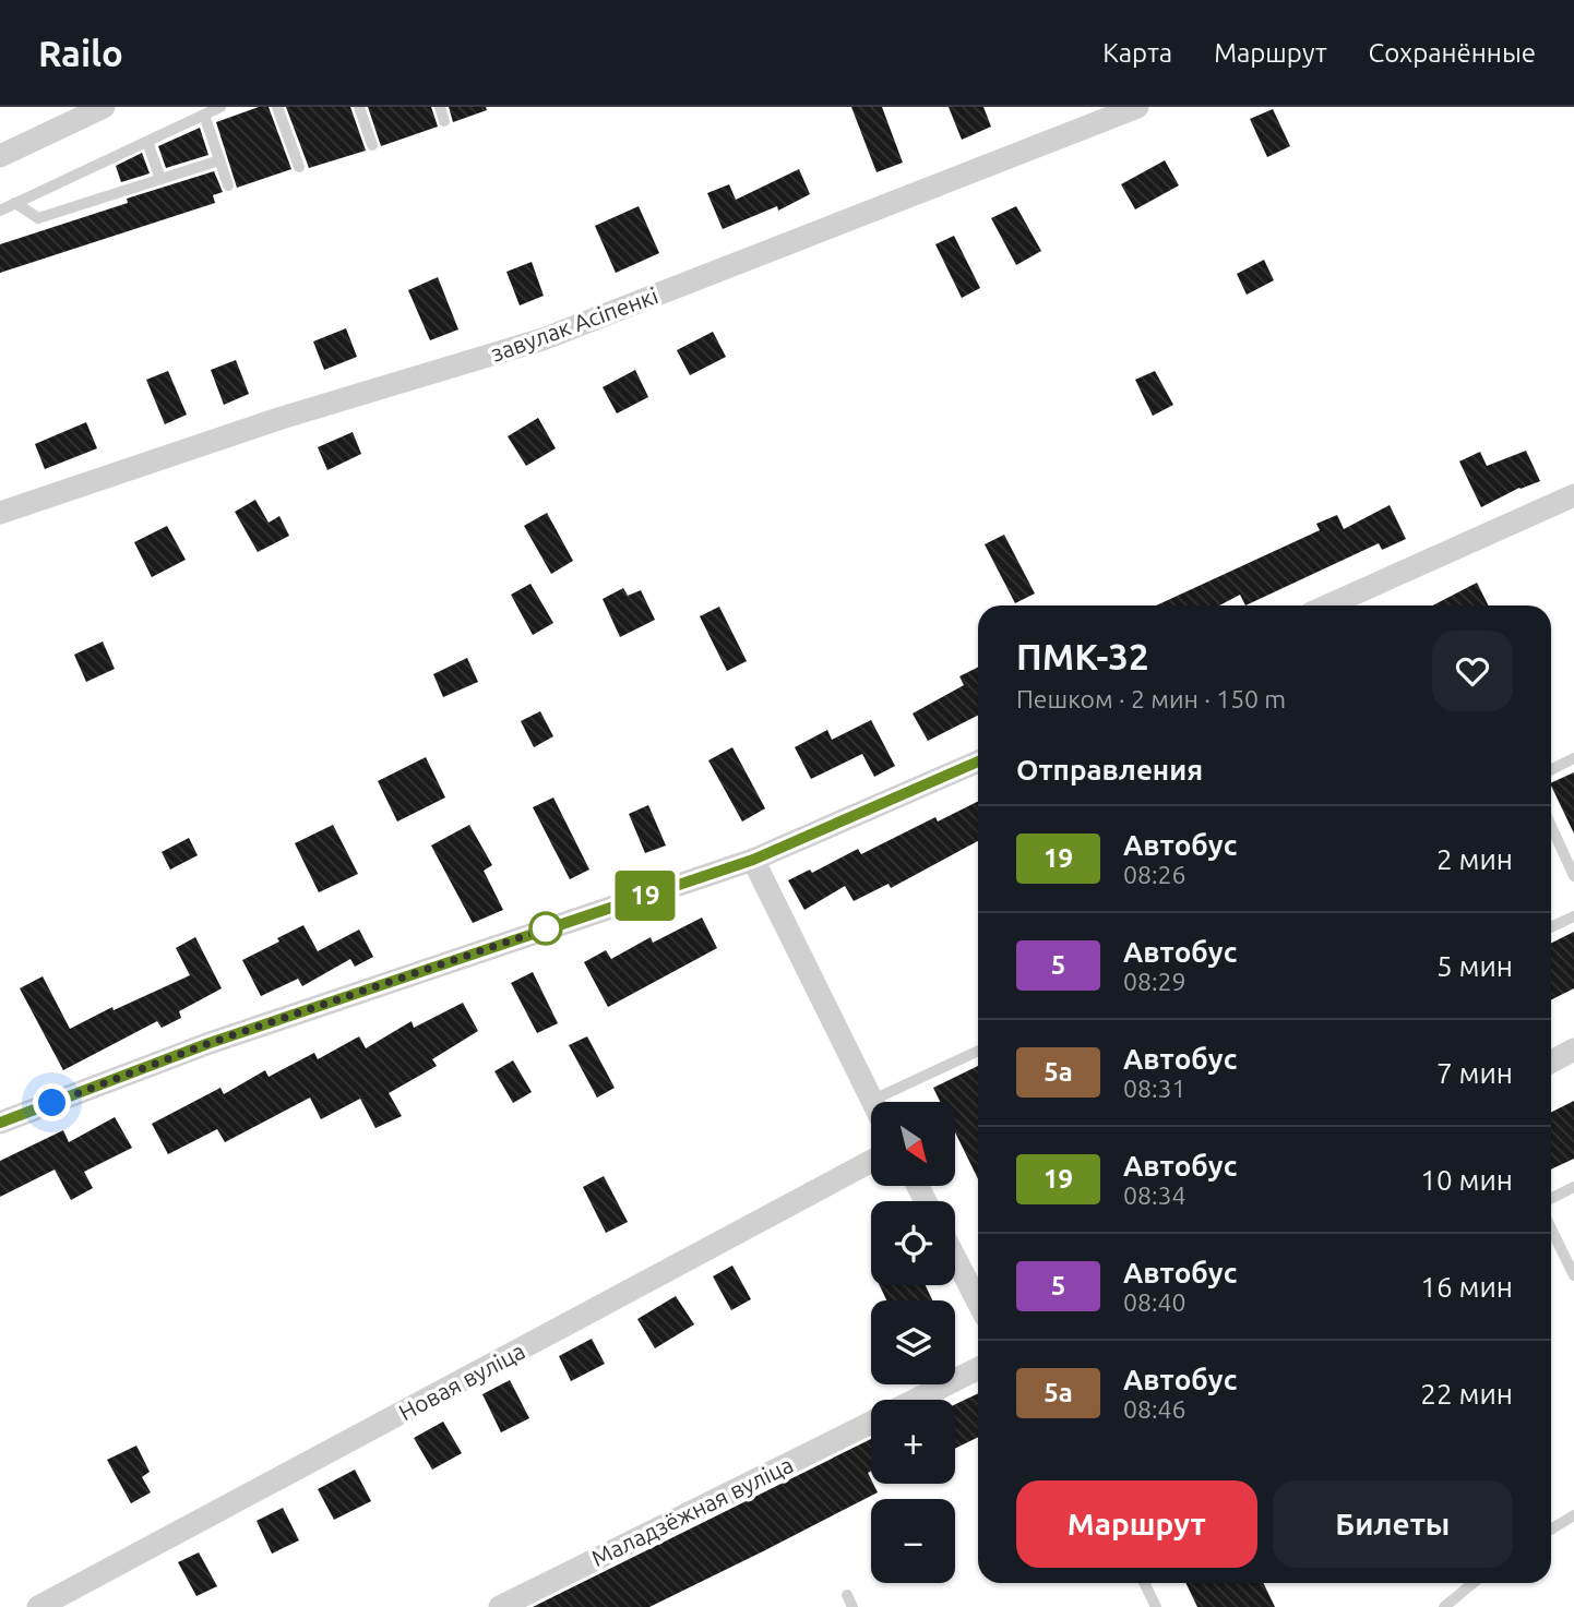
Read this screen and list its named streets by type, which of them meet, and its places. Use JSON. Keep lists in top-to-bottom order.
{
  "streets": {
    "street": ["завулак Асіпенкі", "Новая вуліца", "Маладзёжная вуліца"]
  },
  "lines": ["bus line 19"],
  "north": "bottom right",
  "page": {
    "header": "Railo",
    "nav": ["Карта", "Маршрут", "Сохранённые"],
    "on_map": "19",
    "heading": [
      ["ПМК-32", "Пешком · 2 мин · 150 m"],
      "Отправления"
    ],
    "list": [
      {
        "mark": "19",
        "name": "Автобус",
        "note": "08:26",
        "value": "2 мин"
      },
      {
        "mark": "5",
        "name": "Автобус",
        "note": "08:29",
        "value": "5 мин"
      },
      {
        "mark": "5а",
        "name": "Автобус",
        "note": "08:31",
        "value": "7 мин"
      },
      {
        "mark": "19",
        "name": "Автобус",
        "note": "08:34",
        "value": "10 мин"
      },
      {
        "mark": "5",
        "name": "Автобус",
        "note": "08:40",
        "value": "16 мин"
      },
      {
        "mark": "5а",
        "name": "Автобус",
        "note": "08:46",
        "value": "22 мин"
      }
    ],
    "map_buttons": ["+", "−"],
    "buttons": ["Маршрут", "Билеты"]
  }
}
